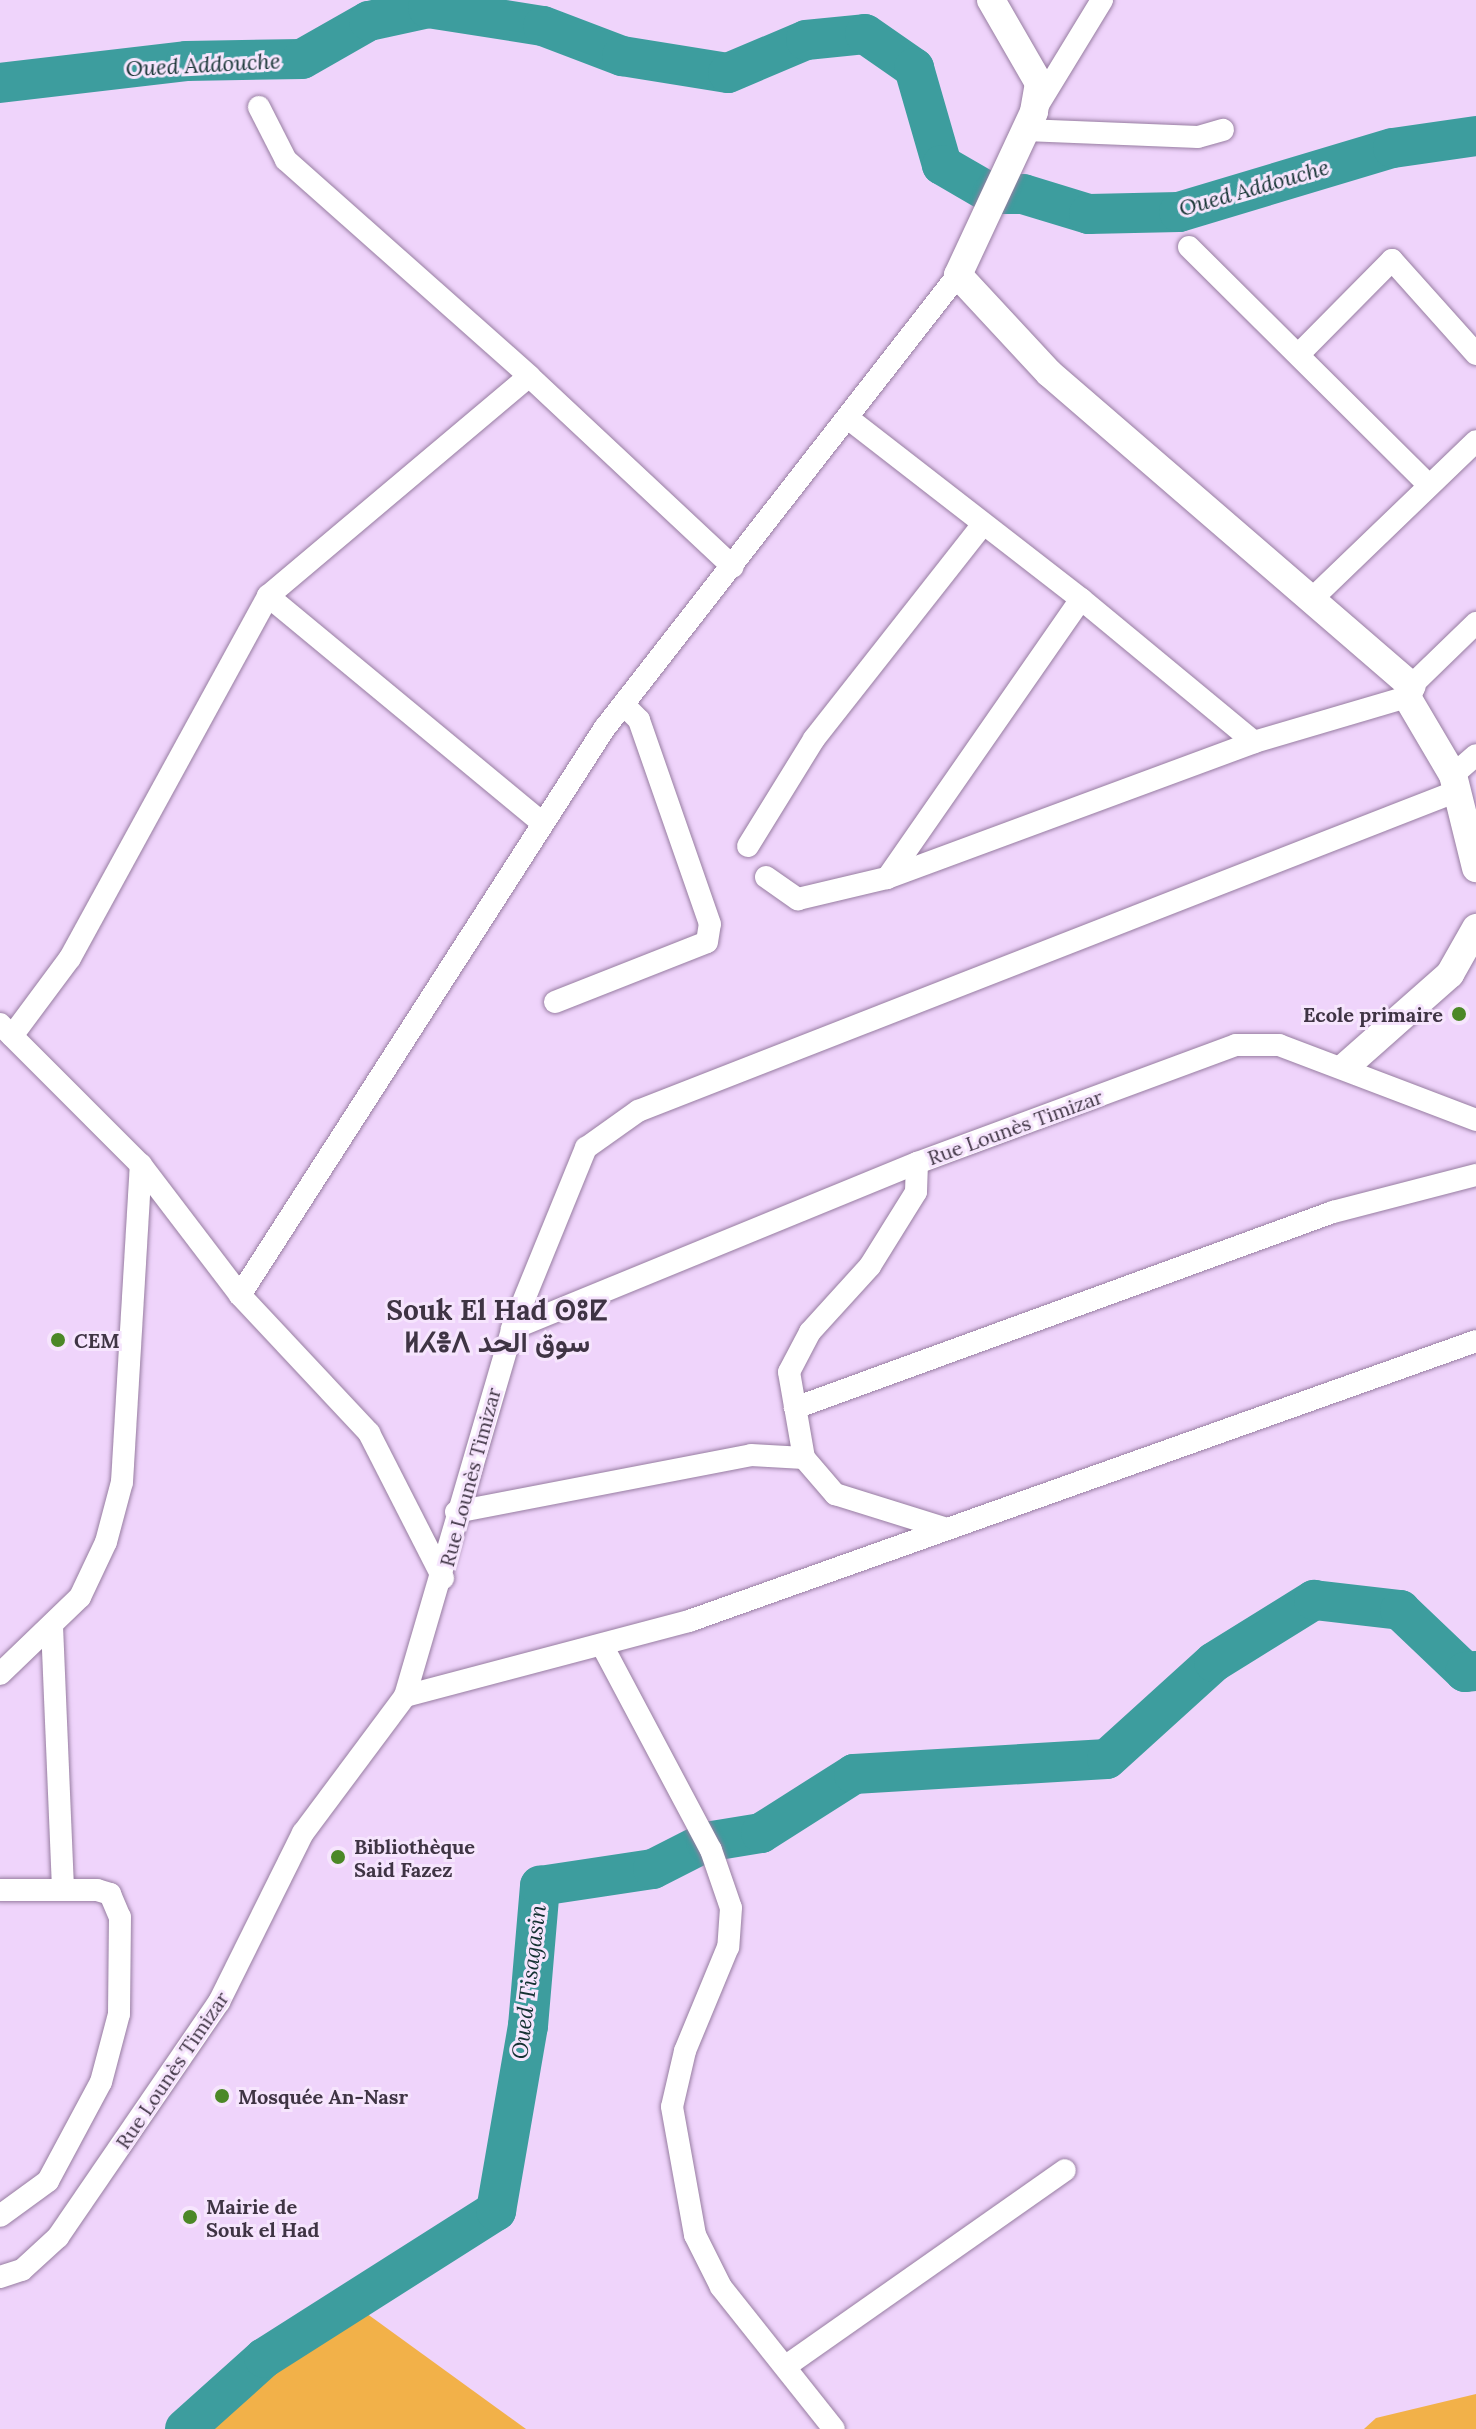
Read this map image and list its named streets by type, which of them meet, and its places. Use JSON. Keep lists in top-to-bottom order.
{
  "streets": {
    "street": ["Rue Lounès Timizar"]
  },
  "districts": ["Souk El Had ⵙⵓⵇ ⵍⵃⴻⴷ سوق الحد"],
  "water": ["Oued Addouche", "Oued Tisagasin"],
  "places": [
    "Ecole primaire",
    "CEM",
    "Bibliothèque Said Fazez",
    "Mosquée An-Nasr",
    "Mairie de Souk el Had"
  ]
}
